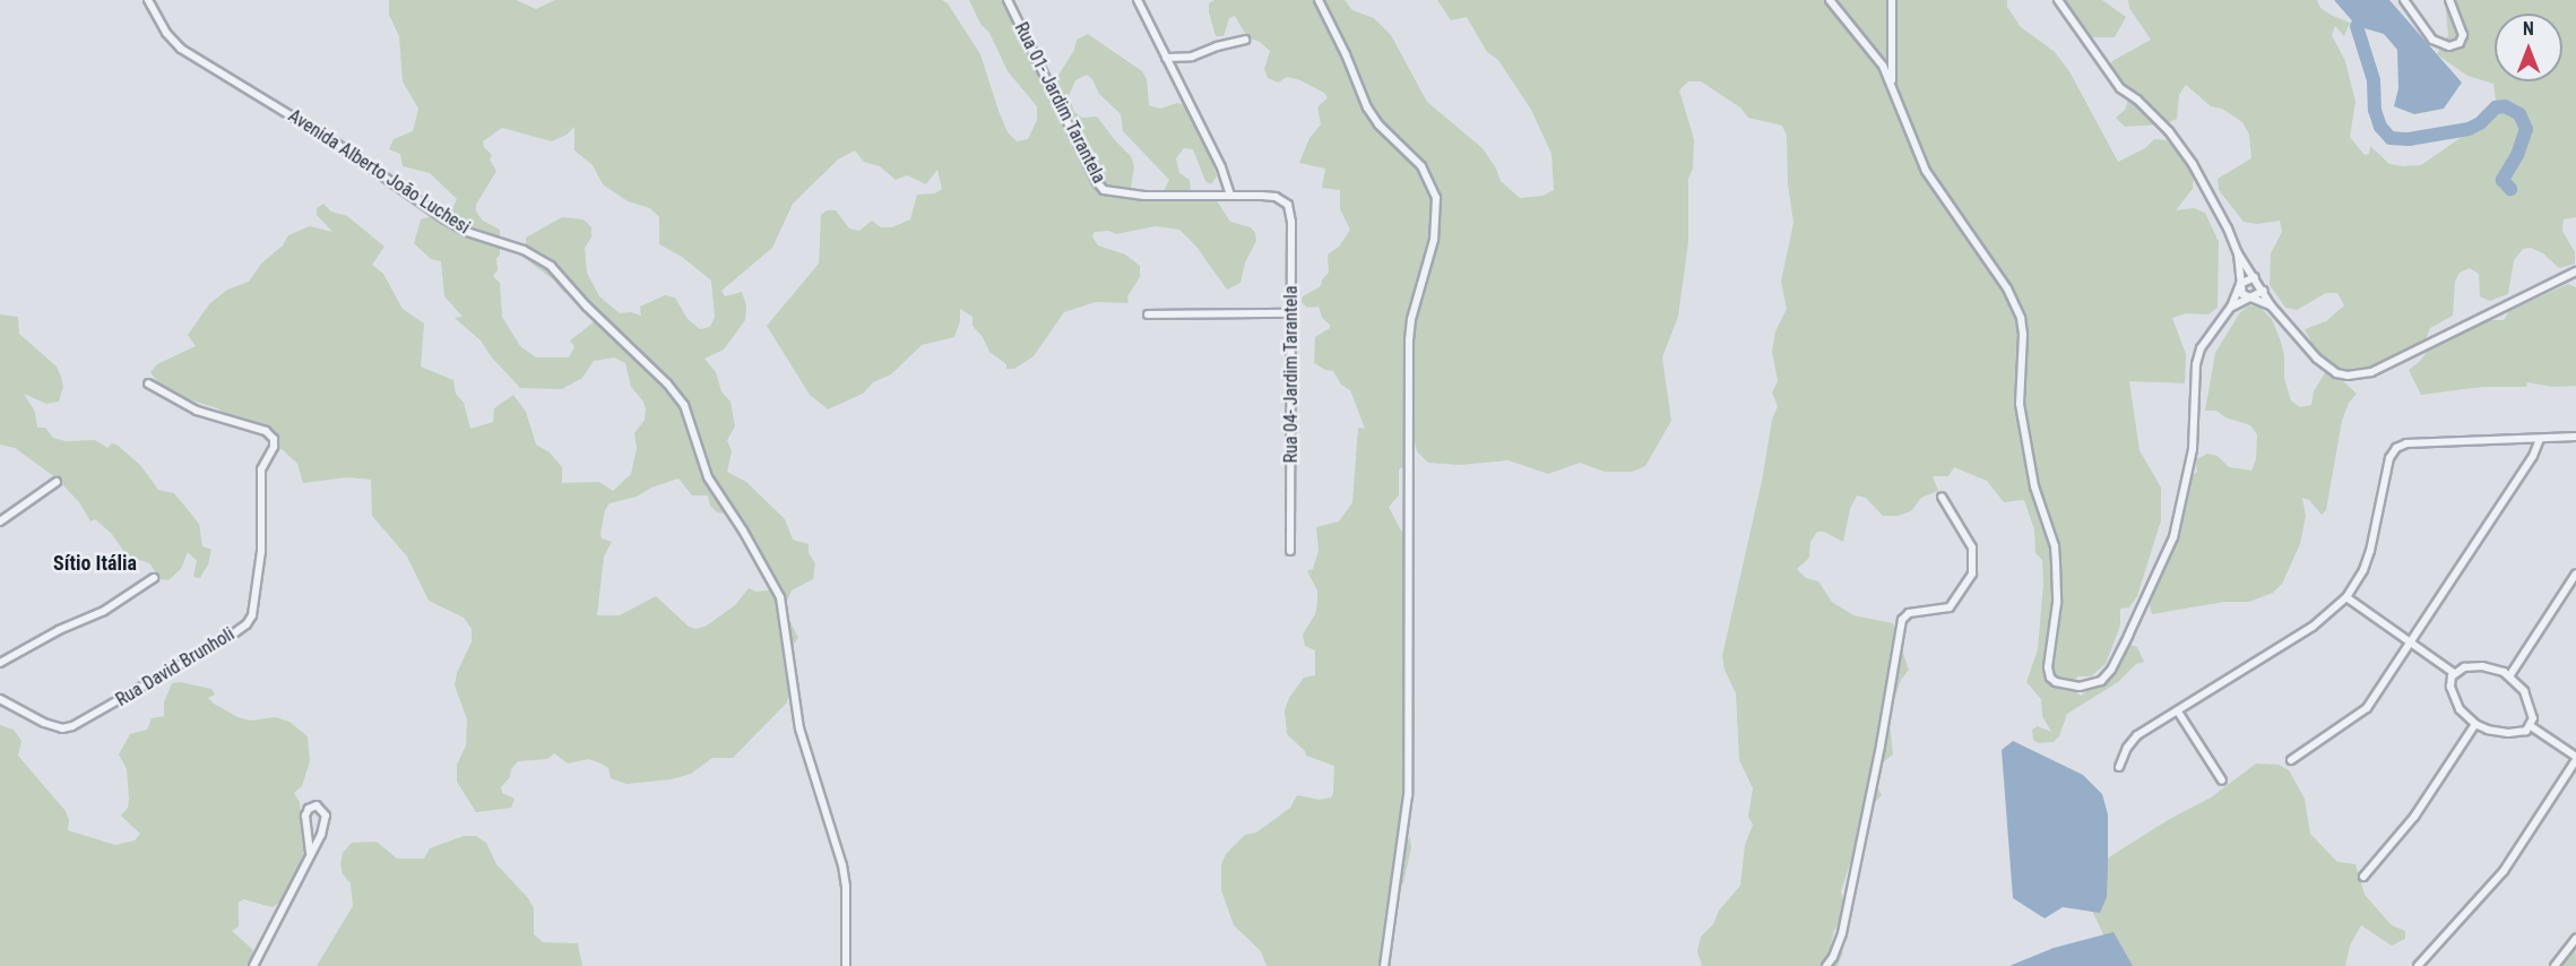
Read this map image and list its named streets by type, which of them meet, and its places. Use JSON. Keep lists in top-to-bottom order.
{
  "streets": {
    "street": [
      "Rua 01- Jardim Tarantela",
      "Avenida Alberto João Luchesi",
      "Rua 04- Jardim Tarantela",
      "Rua David Brunholi"
    ]
  },
  "crossings": [
    ["Rua 01- Jardim Tarantela", "Rua 04- Jardim Tarantela"]
  ],
  "districts": ["Sítio Itália"],
  "north": "top"
}
